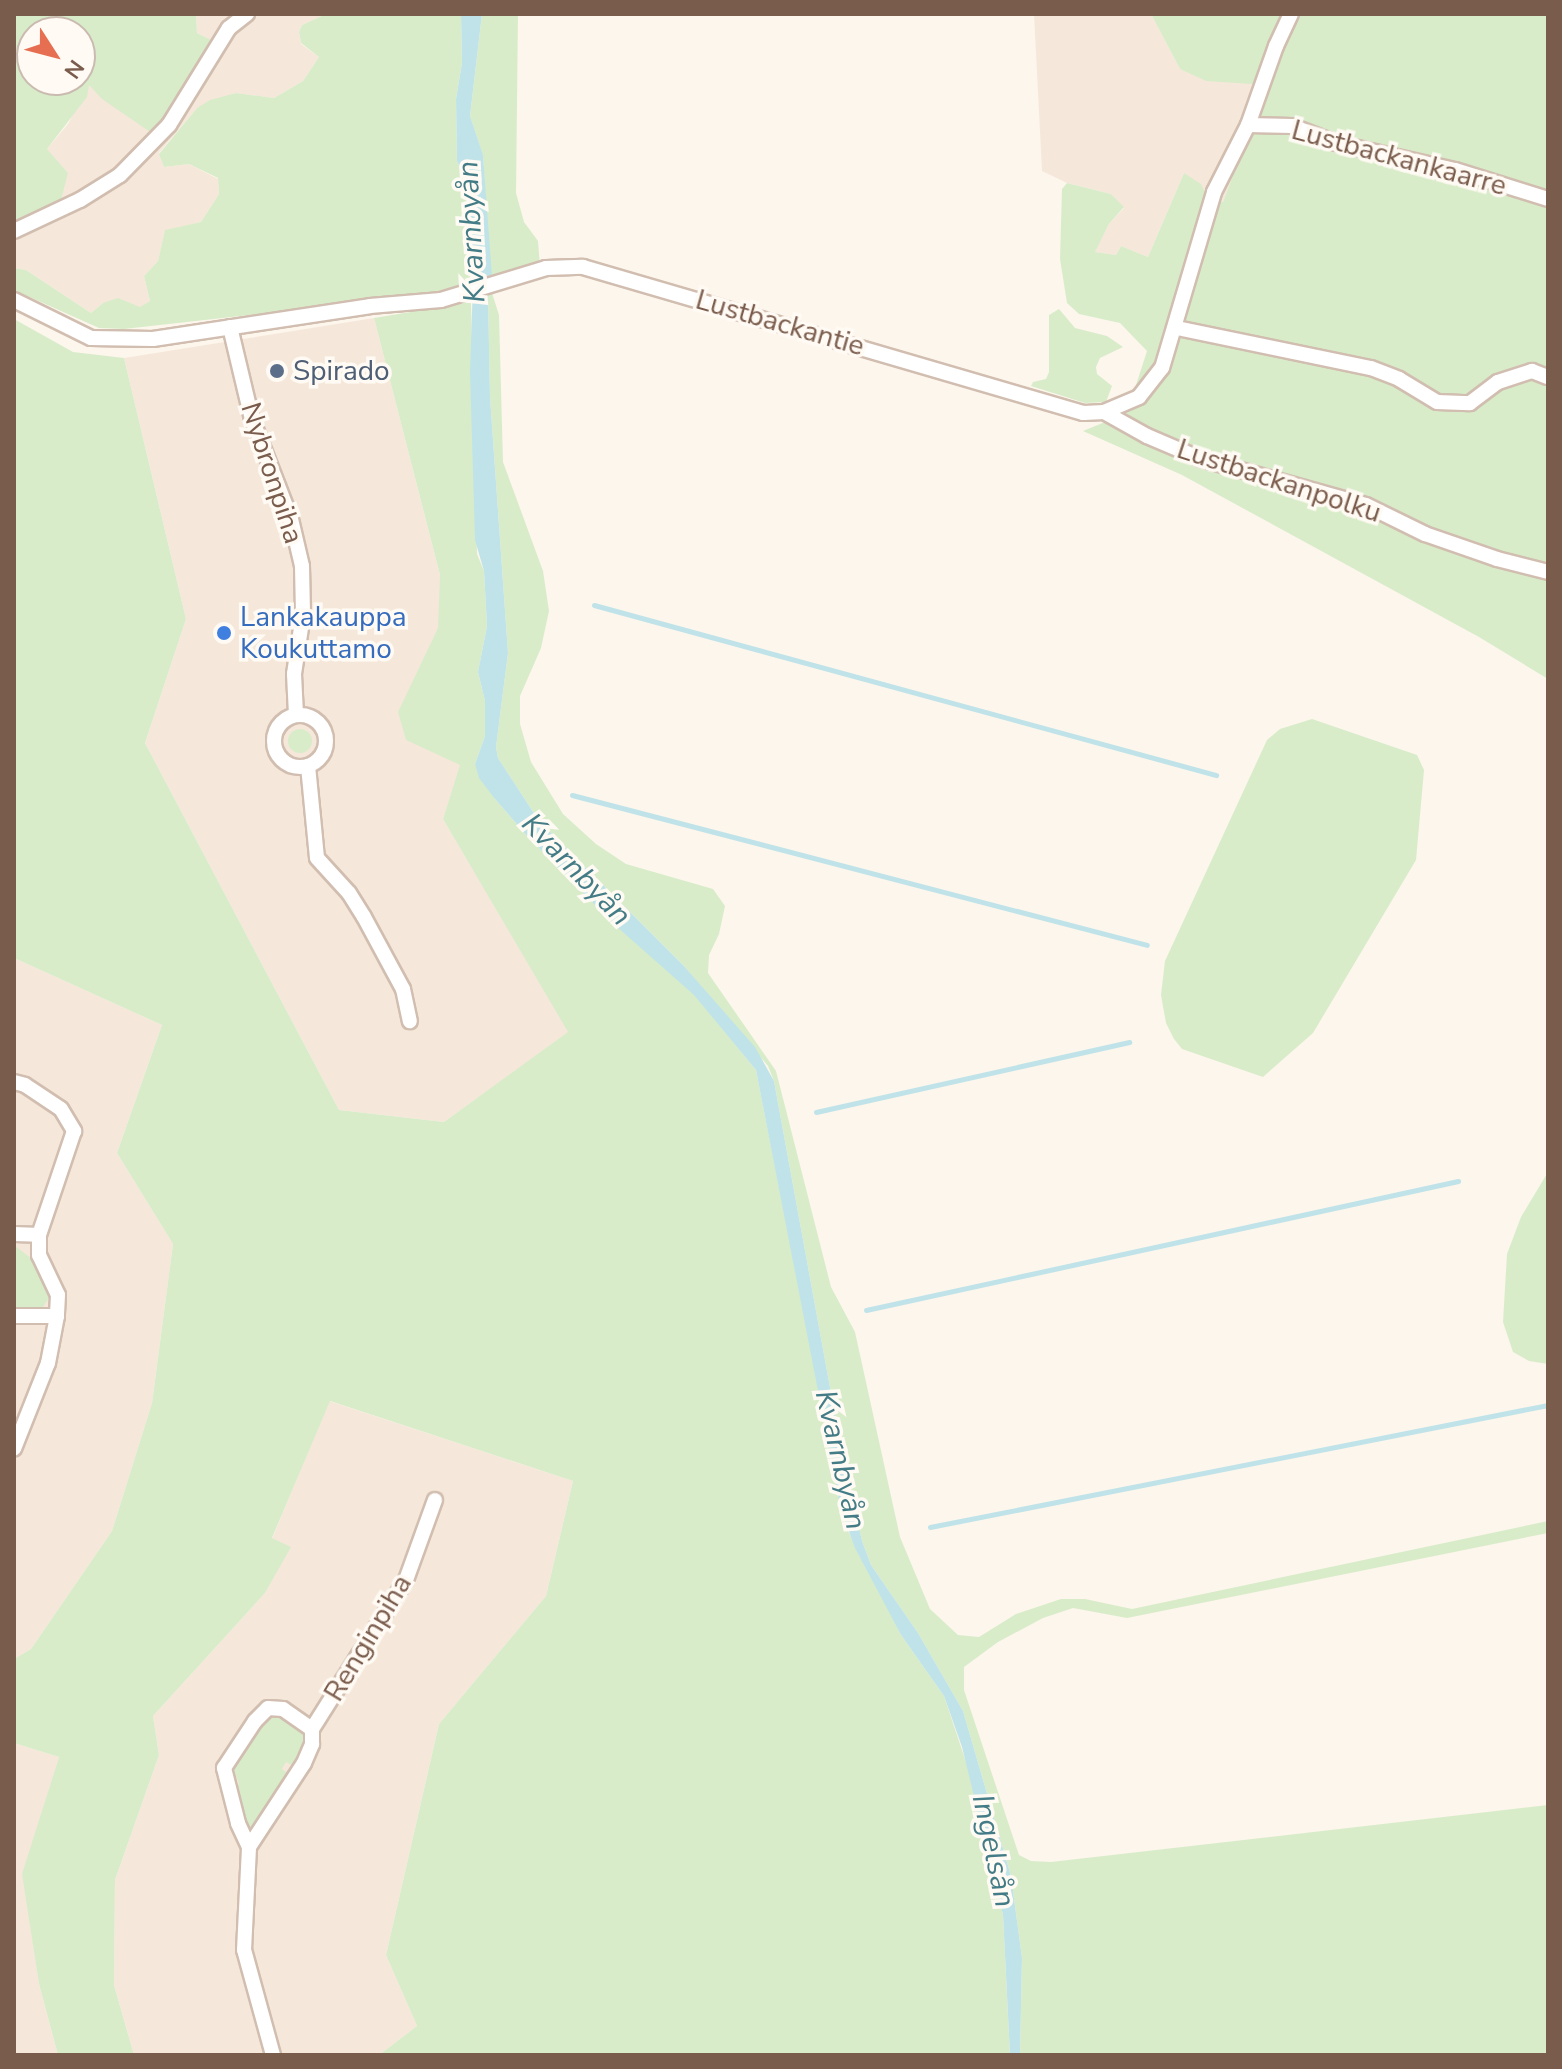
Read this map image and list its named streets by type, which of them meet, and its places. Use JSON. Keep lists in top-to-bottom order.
{
  "streets": {
    "street": [
      "Lustbackankaarre",
      "Lustbackantie",
      "Nybronpiha",
      "Lustbackanpolku",
      "Renginpiha"
    ]
  },
  "crossings": [
    ["Lustbackantie", "Nybronpiha"],
    ["Lustbackantie", "Lustbackanpolku"]
  ],
  "water": ["Kvarnbyån", "Ingelsån"],
  "places": ["Spirado", "Lankakauppa Koukuttamo"],
  "north": "bottom right"
}
